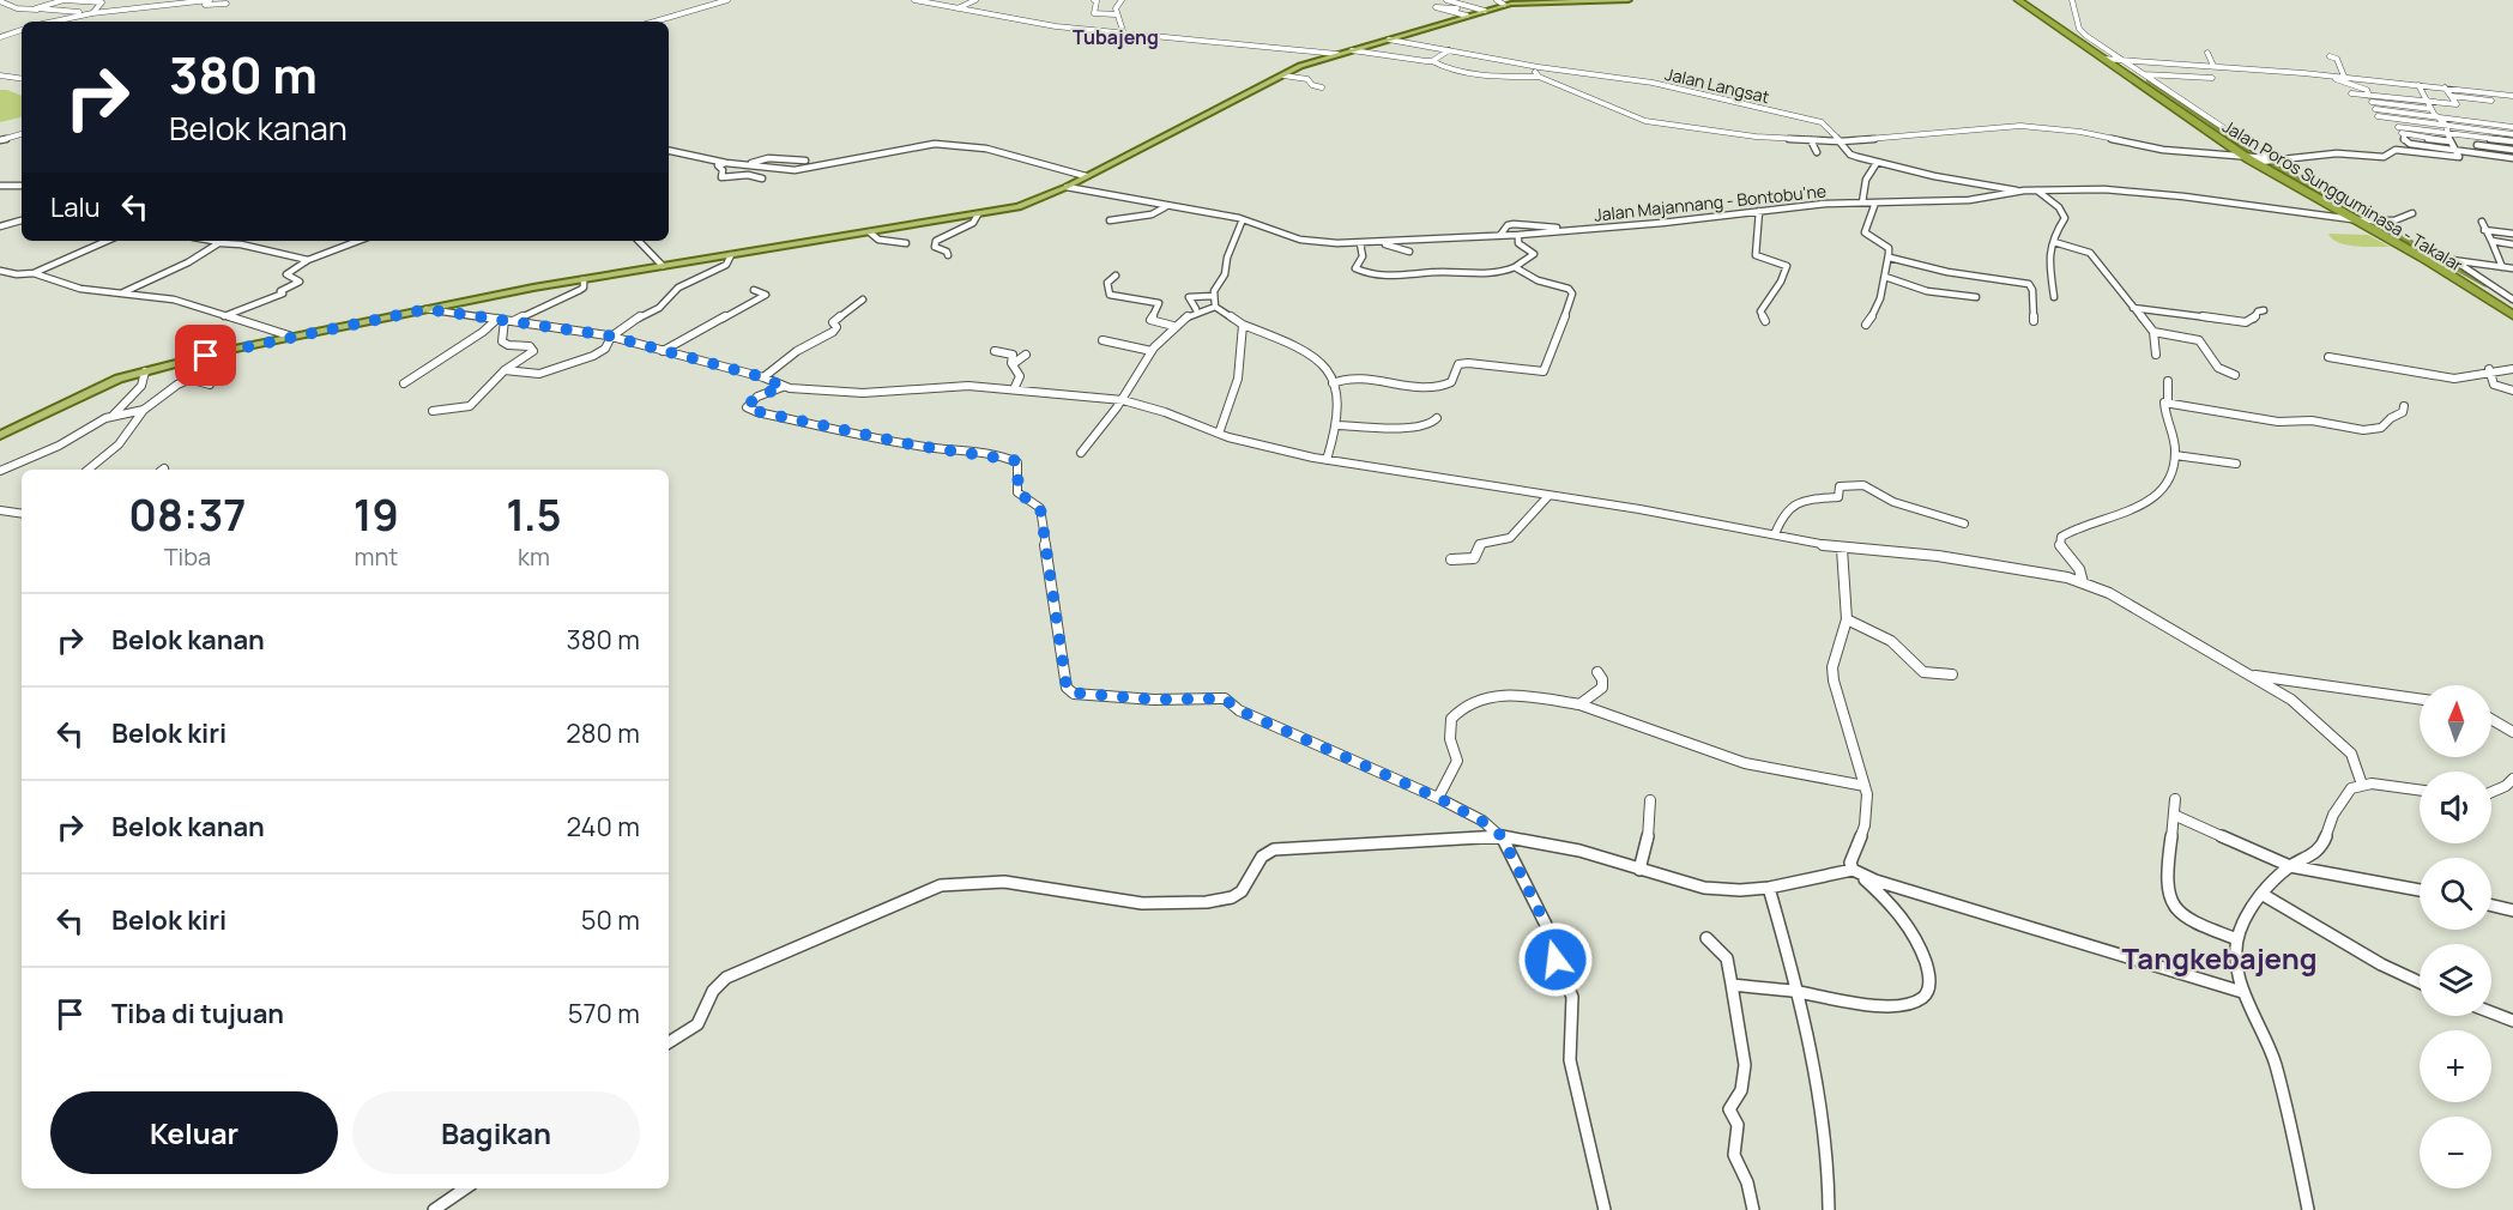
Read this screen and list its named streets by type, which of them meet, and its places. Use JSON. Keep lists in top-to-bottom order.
{
  "streets": {
    "highway": ["Jalan Poros Sungguminasa - Takalar"],
    "street": ["Jalan Langsat", "Jalan Majannang - Bontobu'ne"]
  },
  "crossings": [
    ["Jalan Langsat", "Jalan Majannang - Bontobu'ne"],
    ["Jalan Poros Sungguminasa - Takalar", "Jalan Majannang - Bontobu'ne"]
  ],
  "districts": ["Tubajeng", "Tangkebajeng"],
  "north": "top",
  "page": {
    "turn": ["380 m", "Belok kanan"],
    "then": "Lalu",
    "eta": [
      "08:37",
      "Tiba",
      "19",
      "mnt",
      "1.5",
      "km"
    ],
    "list": [
      {
        "name": "Belok kanan",
        "value": "380 m"
      },
      {
        "name": "Belok kiri",
        "value": "280 m"
      },
      {
        "name": "Belok kanan",
        "value": "240 m"
      },
      {
        "name": "Belok kiri",
        "value": "50 m"
      },
      {
        "name": "Tiba di tujuan",
        "value": "570 m"
      }
    ],
    "map_buttons": ["+", "−"],
    "buttons": ["Keluar", "Bagikan"]
  }
}
